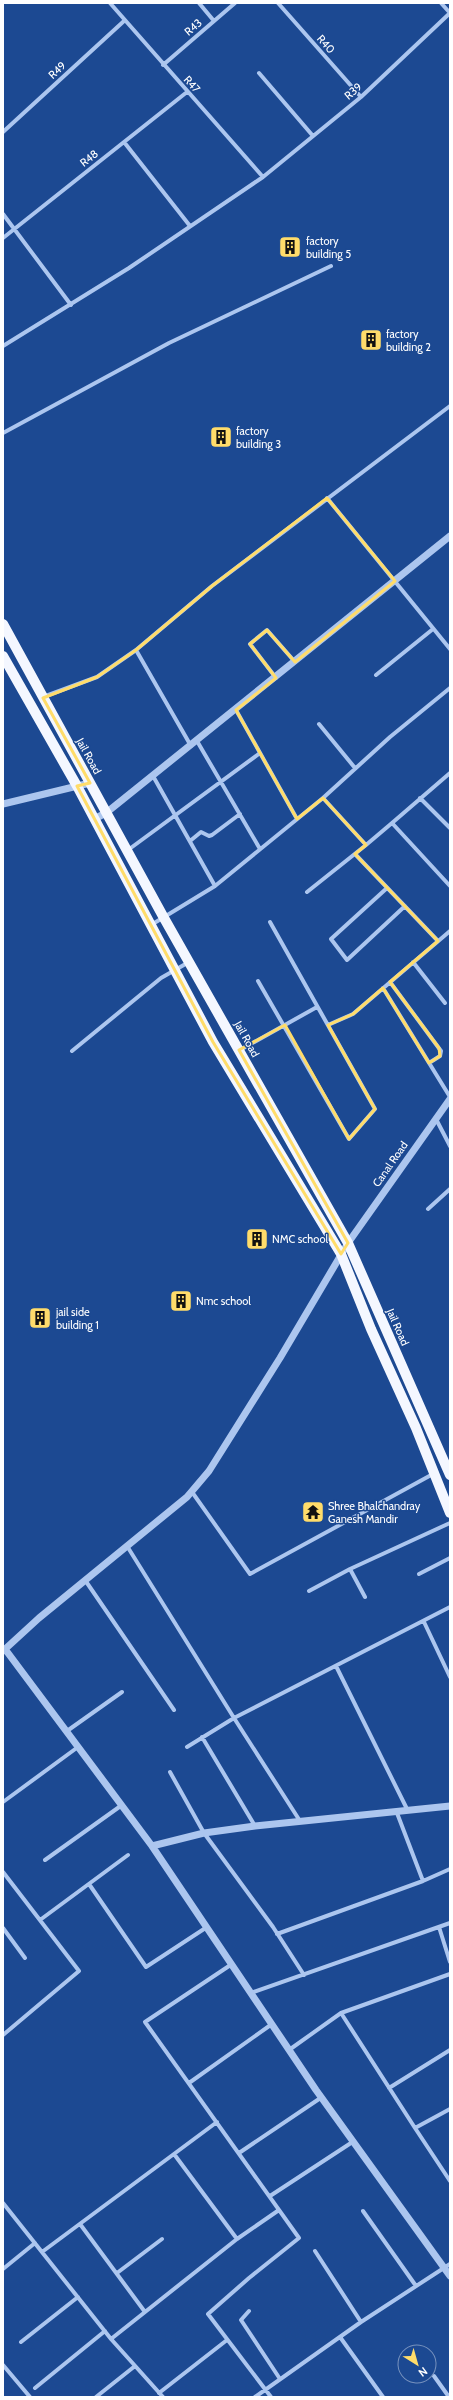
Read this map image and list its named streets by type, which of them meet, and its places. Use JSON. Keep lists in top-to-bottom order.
{
  "streets": {
    "main road": ["Jail Road"],
    "street": [
      "R43",
      "R40",
      "R49",
      "R47",
      "R39",
      "R48",
      "Canal Road"
    ]
  },
  "crossings": [
    ["R43", "R47"],
    ["R40", "R39"],
    ["R49", "R47"],
    ["R47", "R39"],
    ["R47", "R48"],
    ["Jail Road", "Canal Road"]
  ],
  "places": {
    "building": [
      "factory building 5",
      "factory building 2",
      "factory building 3",
      "NMC school",
      "Nmc school",
      "jail side building 1"
    ],
    "temple": ["Shree Bhalchandray Ganesh Mandir"]
  },
  "north": "bottom right"
}
